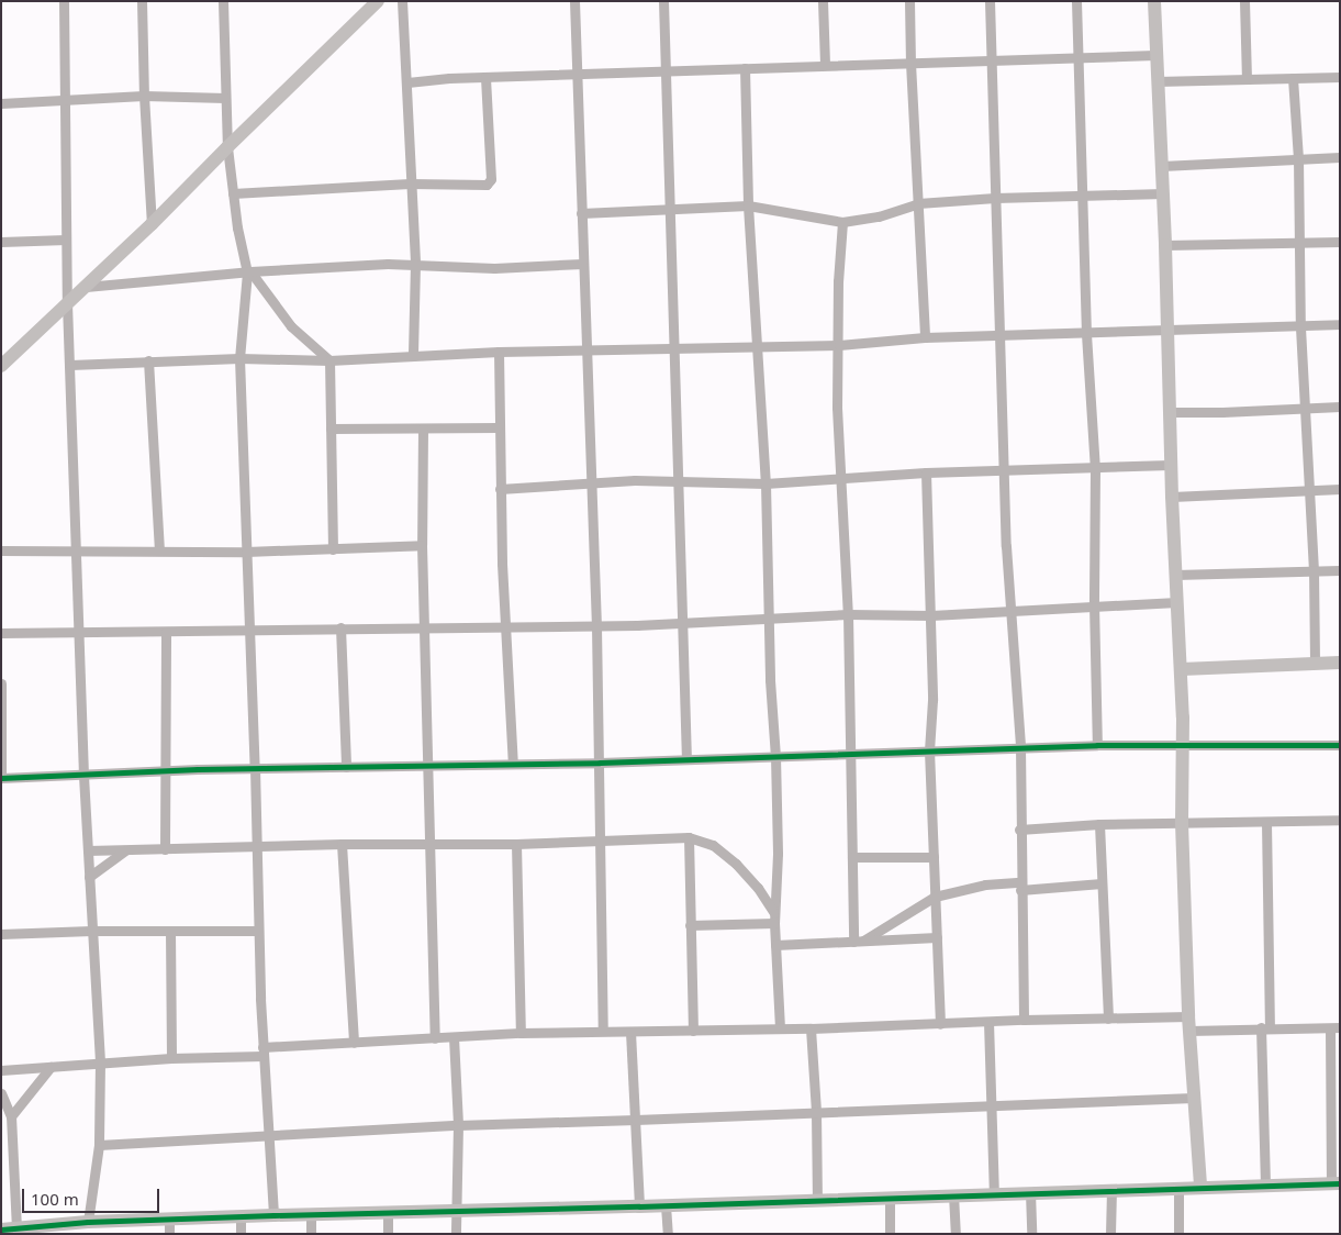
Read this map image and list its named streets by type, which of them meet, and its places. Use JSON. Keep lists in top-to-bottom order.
{
  "scale_bar": "100 m"
}
